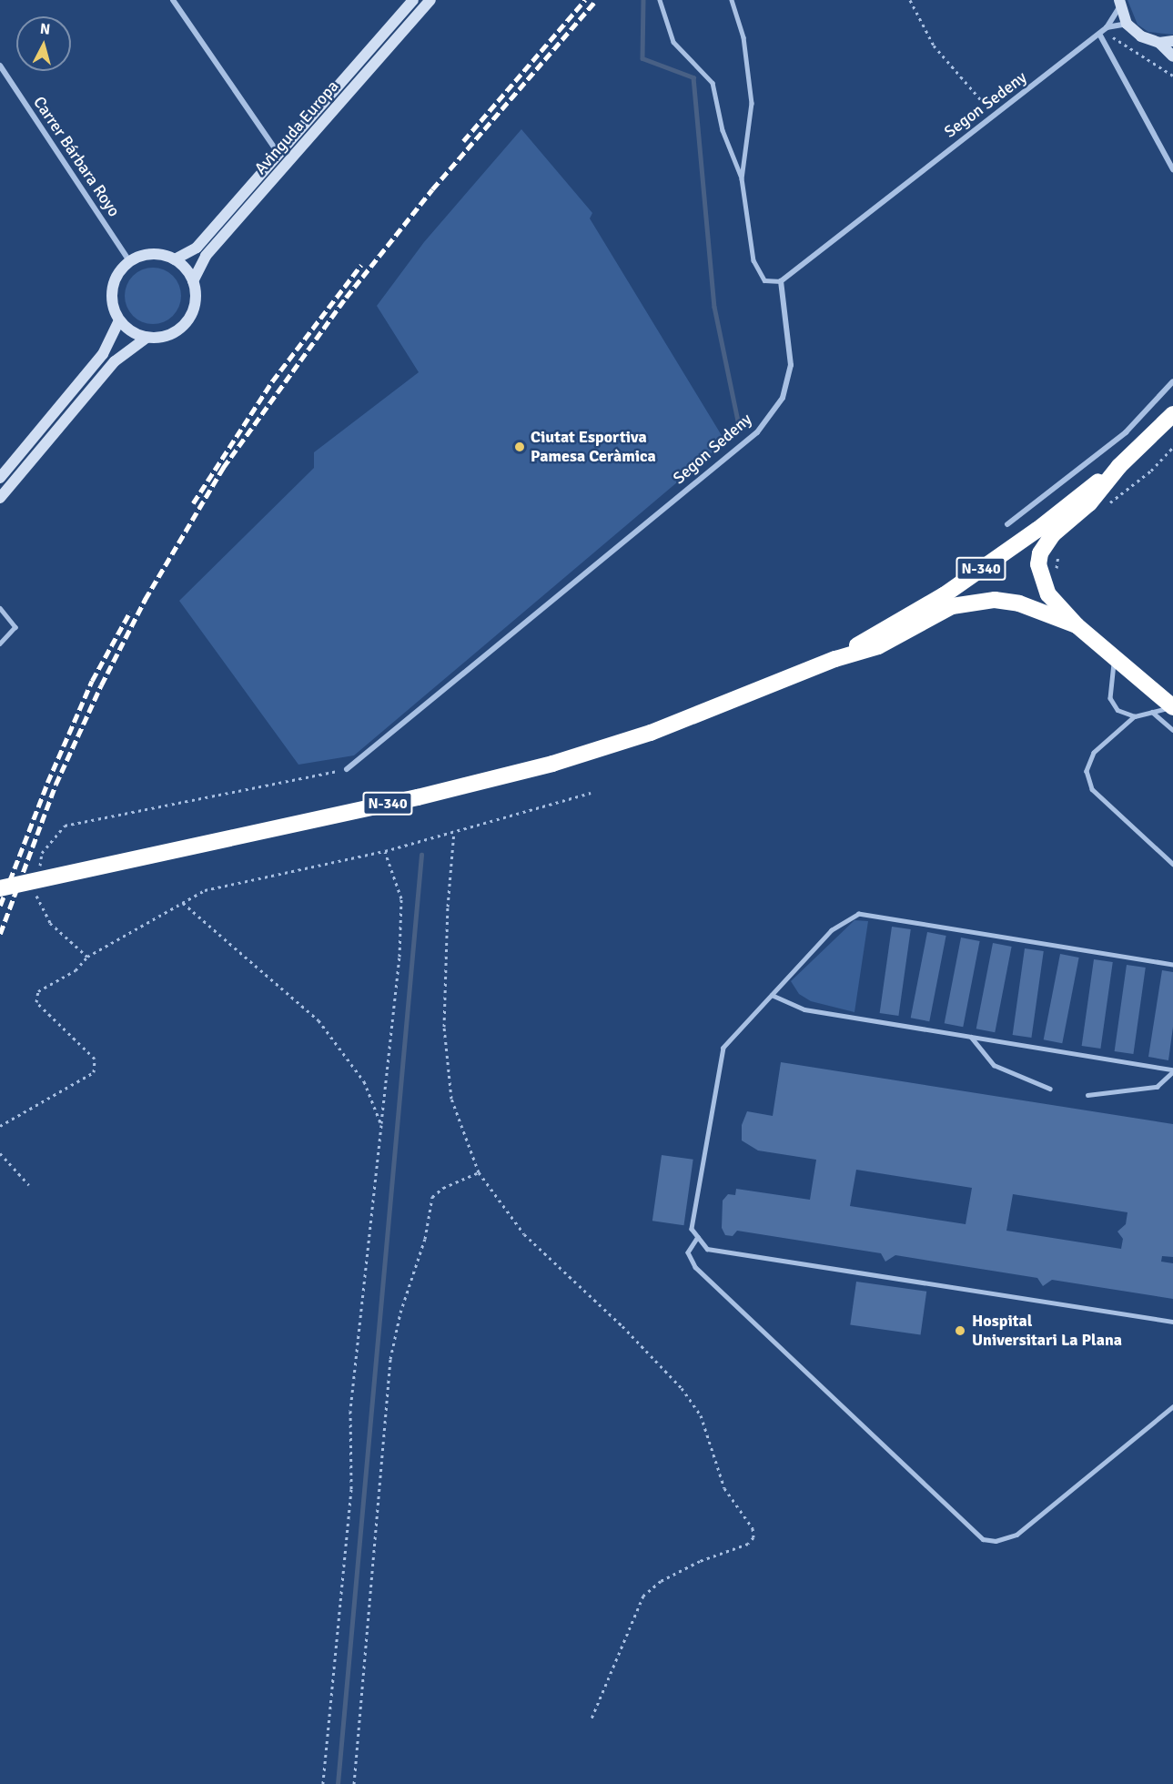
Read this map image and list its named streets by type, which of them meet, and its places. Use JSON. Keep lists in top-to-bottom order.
{
  "streets": {
    "highway": ["N-340"],
    "main road": ["Avinguda Europa"],
    "street": ["Segon Sedeny", "Carrer Bárbara Royo"]
  },
  "crossings": [
    ["Avinguda Europa", "Carrer Bárbara Royo"]
  ],
  "places": ["Ciutat Esportiva Pamesa Ceràmica", "Hospital Universitari La Plana"],
  "north": "top"
}
